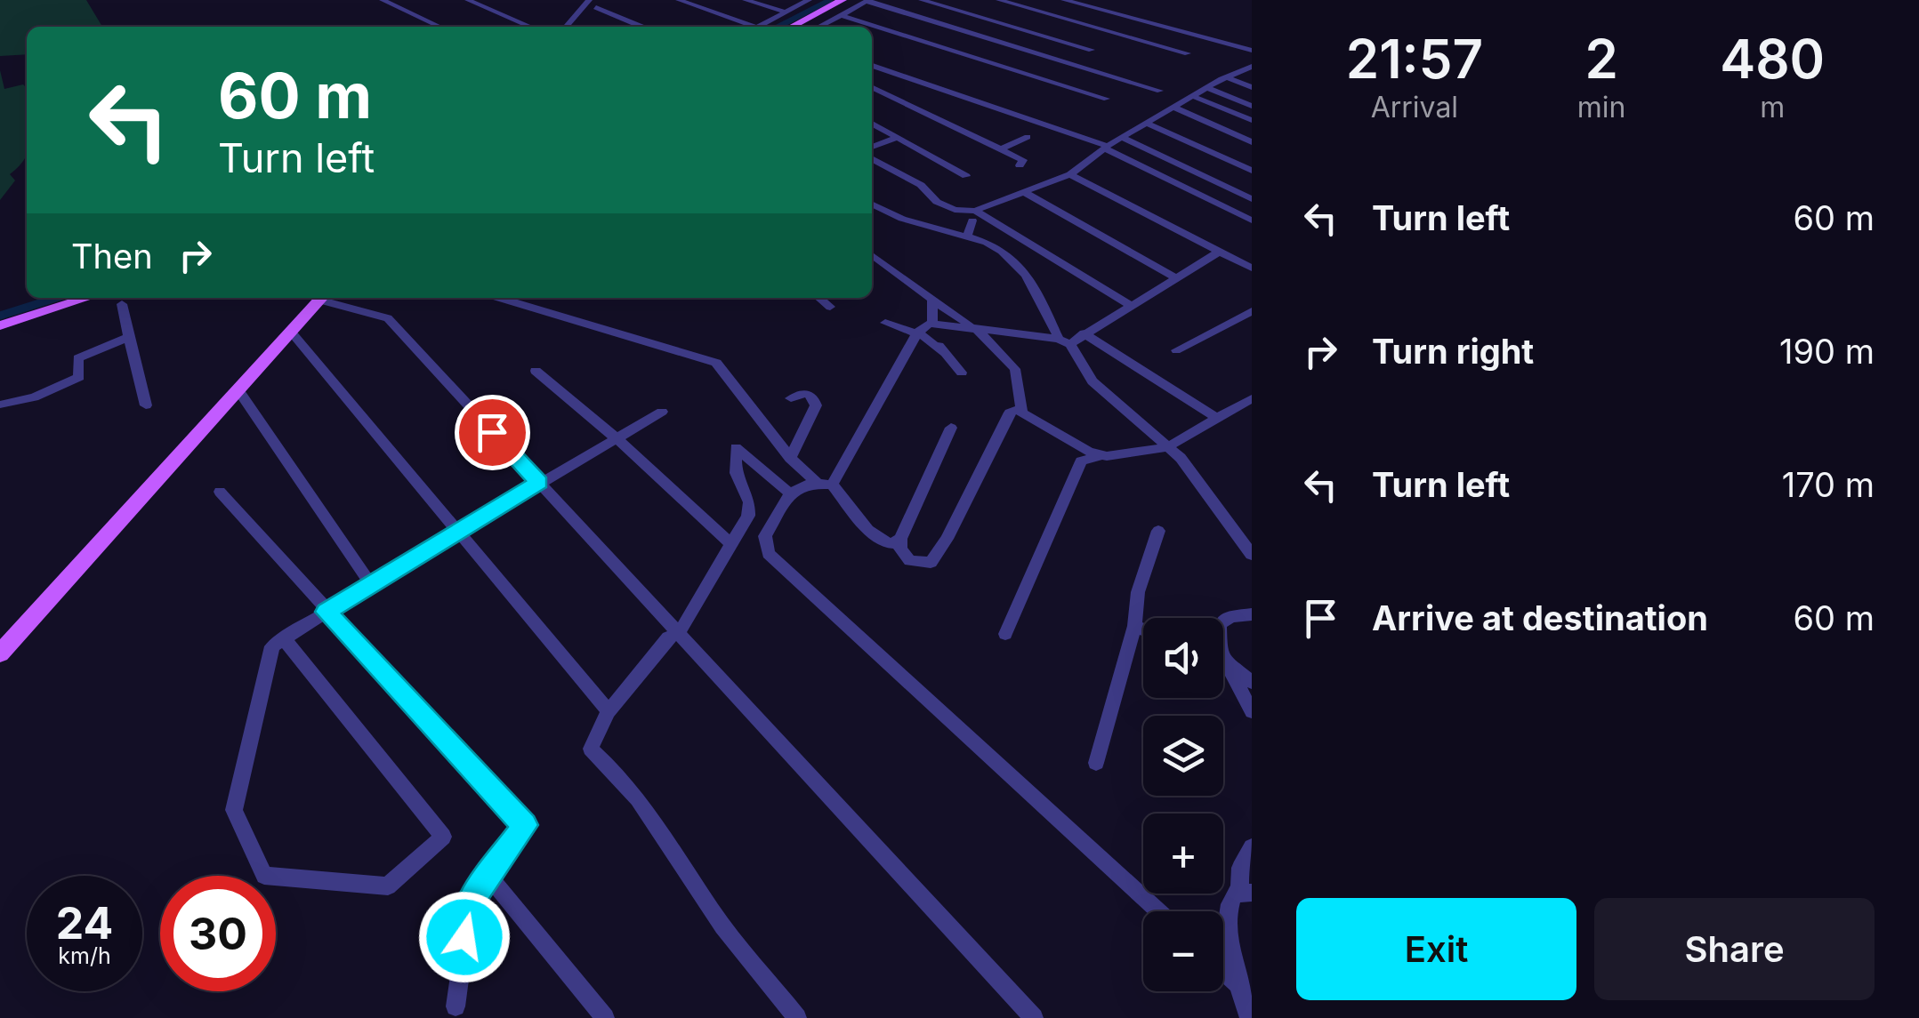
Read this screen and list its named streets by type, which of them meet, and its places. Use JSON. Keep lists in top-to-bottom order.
{
  "page": {
    "eta": [
      "21:57",
      "Arrival",
      "2",
      "min",
      "480",
      "m"
    ],
    "turn": ["60 m", "Turn left"],
    "list": [
      {
        "name": "Turn left",
        "value": "60 m"
      },
      {
        "name": "Turn right",
        "value": "190 m"
      },
      {
        "name": "Turn left",
        "value": "170 m"
      },
      {
        "name": "Arrive at destination",
        "value": "60 m"
      }
    ],
    "then": "Then",
    "map_buttons": ["+", "−"],
    "speed": "24 km/h",
    "limit": "30",
    "buttons": ["Exit", "Share"]
  }
}
